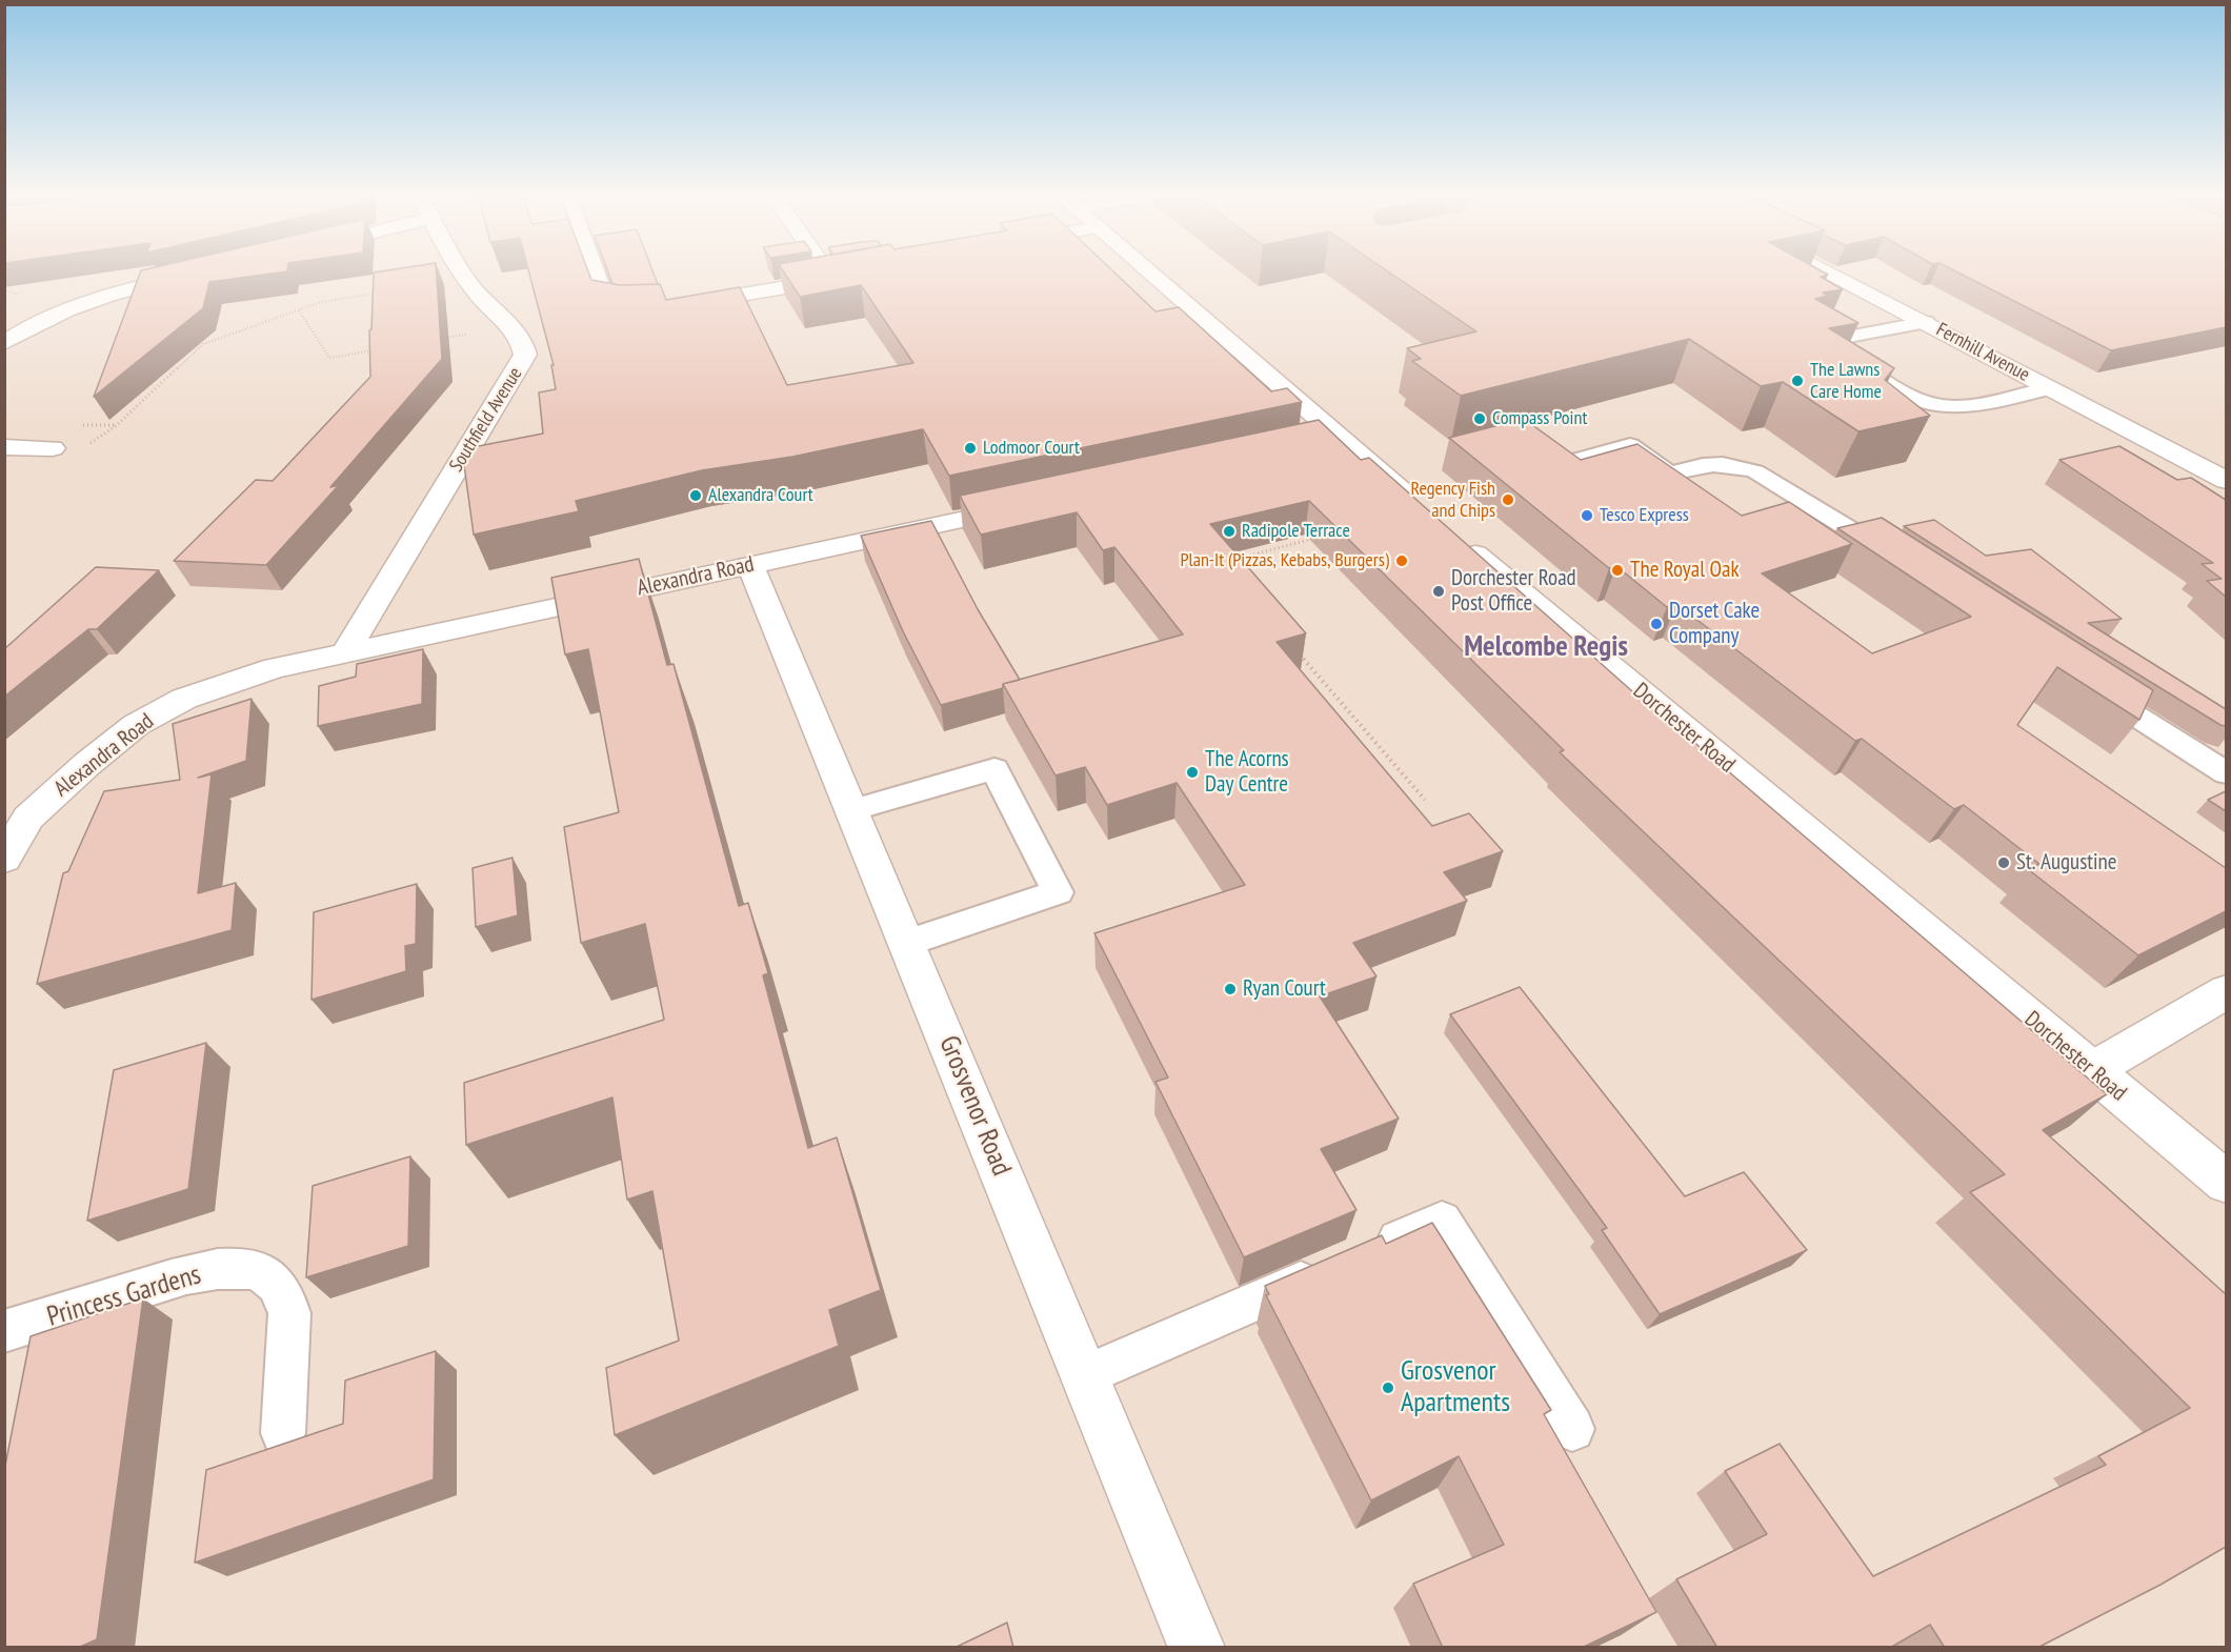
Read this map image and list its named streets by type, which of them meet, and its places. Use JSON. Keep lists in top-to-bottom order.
{
  "streets": {
    "street": [
      "Fernhill Avenue",
      "Southfield Avenue",
      "Alexandra Road",
      "Dorchester Road",
      "Grosvenor Road"
    ],
    "lane": ["Princess Gardens"]
  },
  "crossings": [
    ["Southfield Avenue", "Alexandra Road"],
    ["Alexandra Road", "Grosvenor Road"]
  ],
  "districts": ["Melcombe Regis"],
  "places": [
    "The Lawns Care Home",
    "Compass Point",
    "Lodmoor Court",
    "Alexandra Court",
    "Regency Fish and Chips",
    "Tesco Express",
    "Radipole Terrace",
    "Plan-It (Pizzas, Kebabs, Burgers)",
    "The Royal Oak",
    "Dorchester Road Post Office",
    "Dorset Cake Company",
    "The Acorns Day Centre",
    "St. Augustine",
    "Ryan Court",
    "Grosvenor Apartments"
  ]
}
